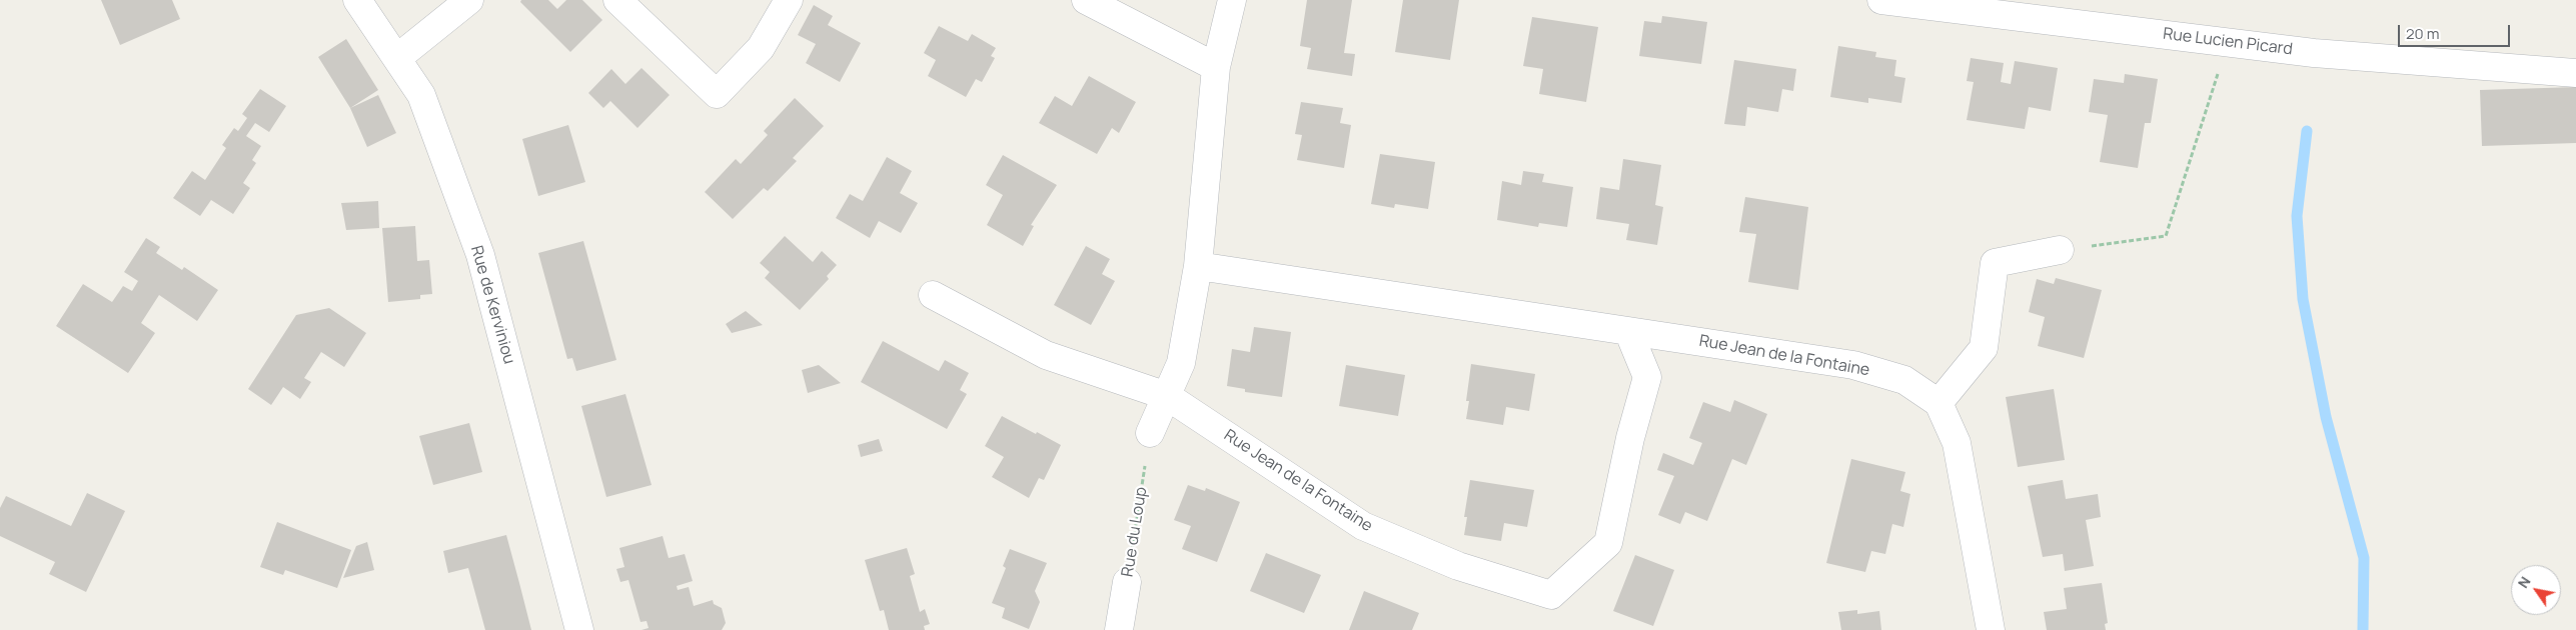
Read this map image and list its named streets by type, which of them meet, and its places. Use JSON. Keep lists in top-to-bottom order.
{
  "streets": {
    "street": [
      "Rue Lucien Picard",
      "Rue de Kerviniou",
      "Rue Jean de la Fontaine",
      "Rue du Loup"
    ]
  },
  "scale_bar": "20 m",
  "north": "top left"
}
